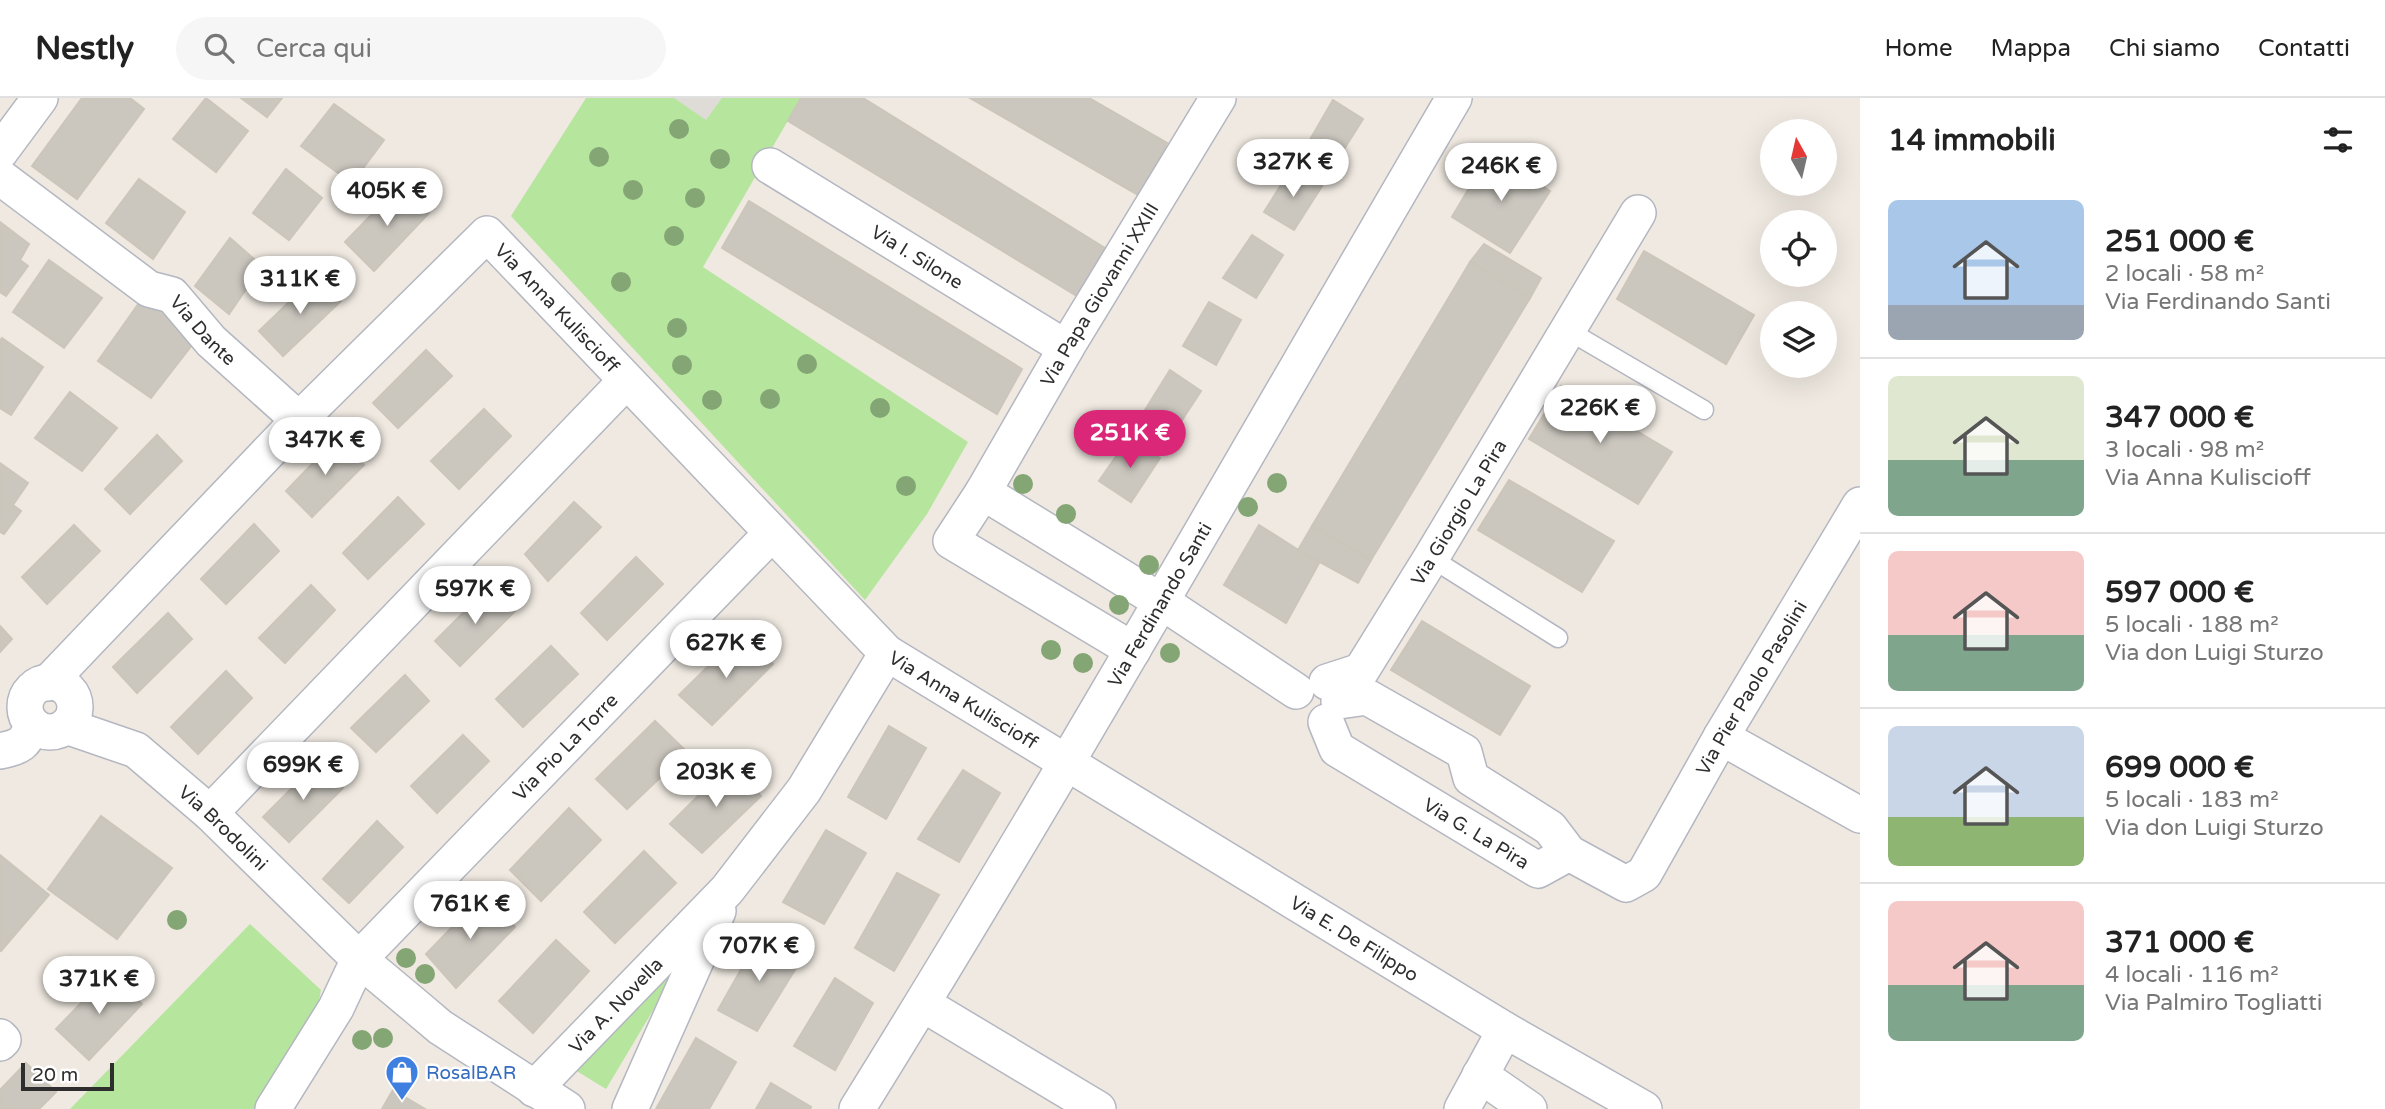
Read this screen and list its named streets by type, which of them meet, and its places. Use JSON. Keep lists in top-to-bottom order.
{
  "streets": {
    "street": [
      "Via I. Silone",
      "Via Papa Giovanni XXIII",
      "Via Anna Kuliscioff",
      "Via Dante",
      "Via Giorgio La Pira",
      "Via Ferdinando Santi",
      "Via Pier Paolo Pasolini",
      "Via Pio La Torre",
      "Via Brodolini",
      "Via G. La Pira",
      "Via E. De Filippo",
      "Via A. Novella"
    ]
  },
  "crossings": [
    ["Via I. Silone", "Via Papa Giovanni XXIII"],
    ["Via Papa Giovanni XXIII", "Via Ferdinando Santi"],
    ["Via Anna Kuliscioff", "Via Dante"],
    ["Via Anna Kuliscioff", "Via Ferdinando Santi"],
    ["Via Anna Kuliscioff", "Via Pio La Torre"],
    ["Via Anna Kuliscioff", "Via Brodolini"],
    ["Via Anna Kuliscioff", "Via E. De Filippo"],
    ["Via Anna Kuliscioff", "Via A. Novella"],
    ["Via Giorgio La Pira", "Via G. La Pira"],
    ["Via Ferdinando Santi", "Via G. La Pira"],
    ["Via Ferdinando Santi", "Via E. De Filippo"],
    ["Via Pier Paolo Pasolini", "Via G. La Pira"],
    ["Via Pio La Torre", "Via Brodolini"],
    ["Via Brodolini", "Via A. Novella"]
  ],
  "places": {
    "shop": ["RosalBAR"]
  },
  "scale_bar": "20 m",
  "north": "top",
  "page": {
    "header": "Nestly",
    "search": "Cerca qui",
    "nav": [
      "Home",
      "Mappa",
      "Chi siamo",
      "Contatti"
    ],
    "heading": "14 immobili",
    "price": [
      "327K €",
      "246K €",
      "405K €",
      "311K €",
      "226K €",
      "251K €",
      "347K €",
      "597K €",
      "627K €",
      "699K €",
      "203K €",
      "761K €",
      "707K €",
      "371K €"
    ],
    "list": [
      {
        "name": "251 000 €",
        "note": "2 locali · 58 m² · Via Ferdinando Santi"
      },
      {
        "name": "347 000 €",
        "note": "3 locali · 98 m² · Via Anna Kuliscioff"
      },
      {
        "name": "597 000 €",
        "note": "5 locali · 188 m² · Via don Luigi Sturzo"
      },
      {
        "name": "699 000 €",
        "note": "5 locali · 183 m² · Via don Luigi Sturzo"
      },
      {
        "name": "371 000 €",
        "note": "4 locali · 116 m² · Via Palmiro Togliatti"
      }
    ],
    "scale": "20 m"
  }
}
